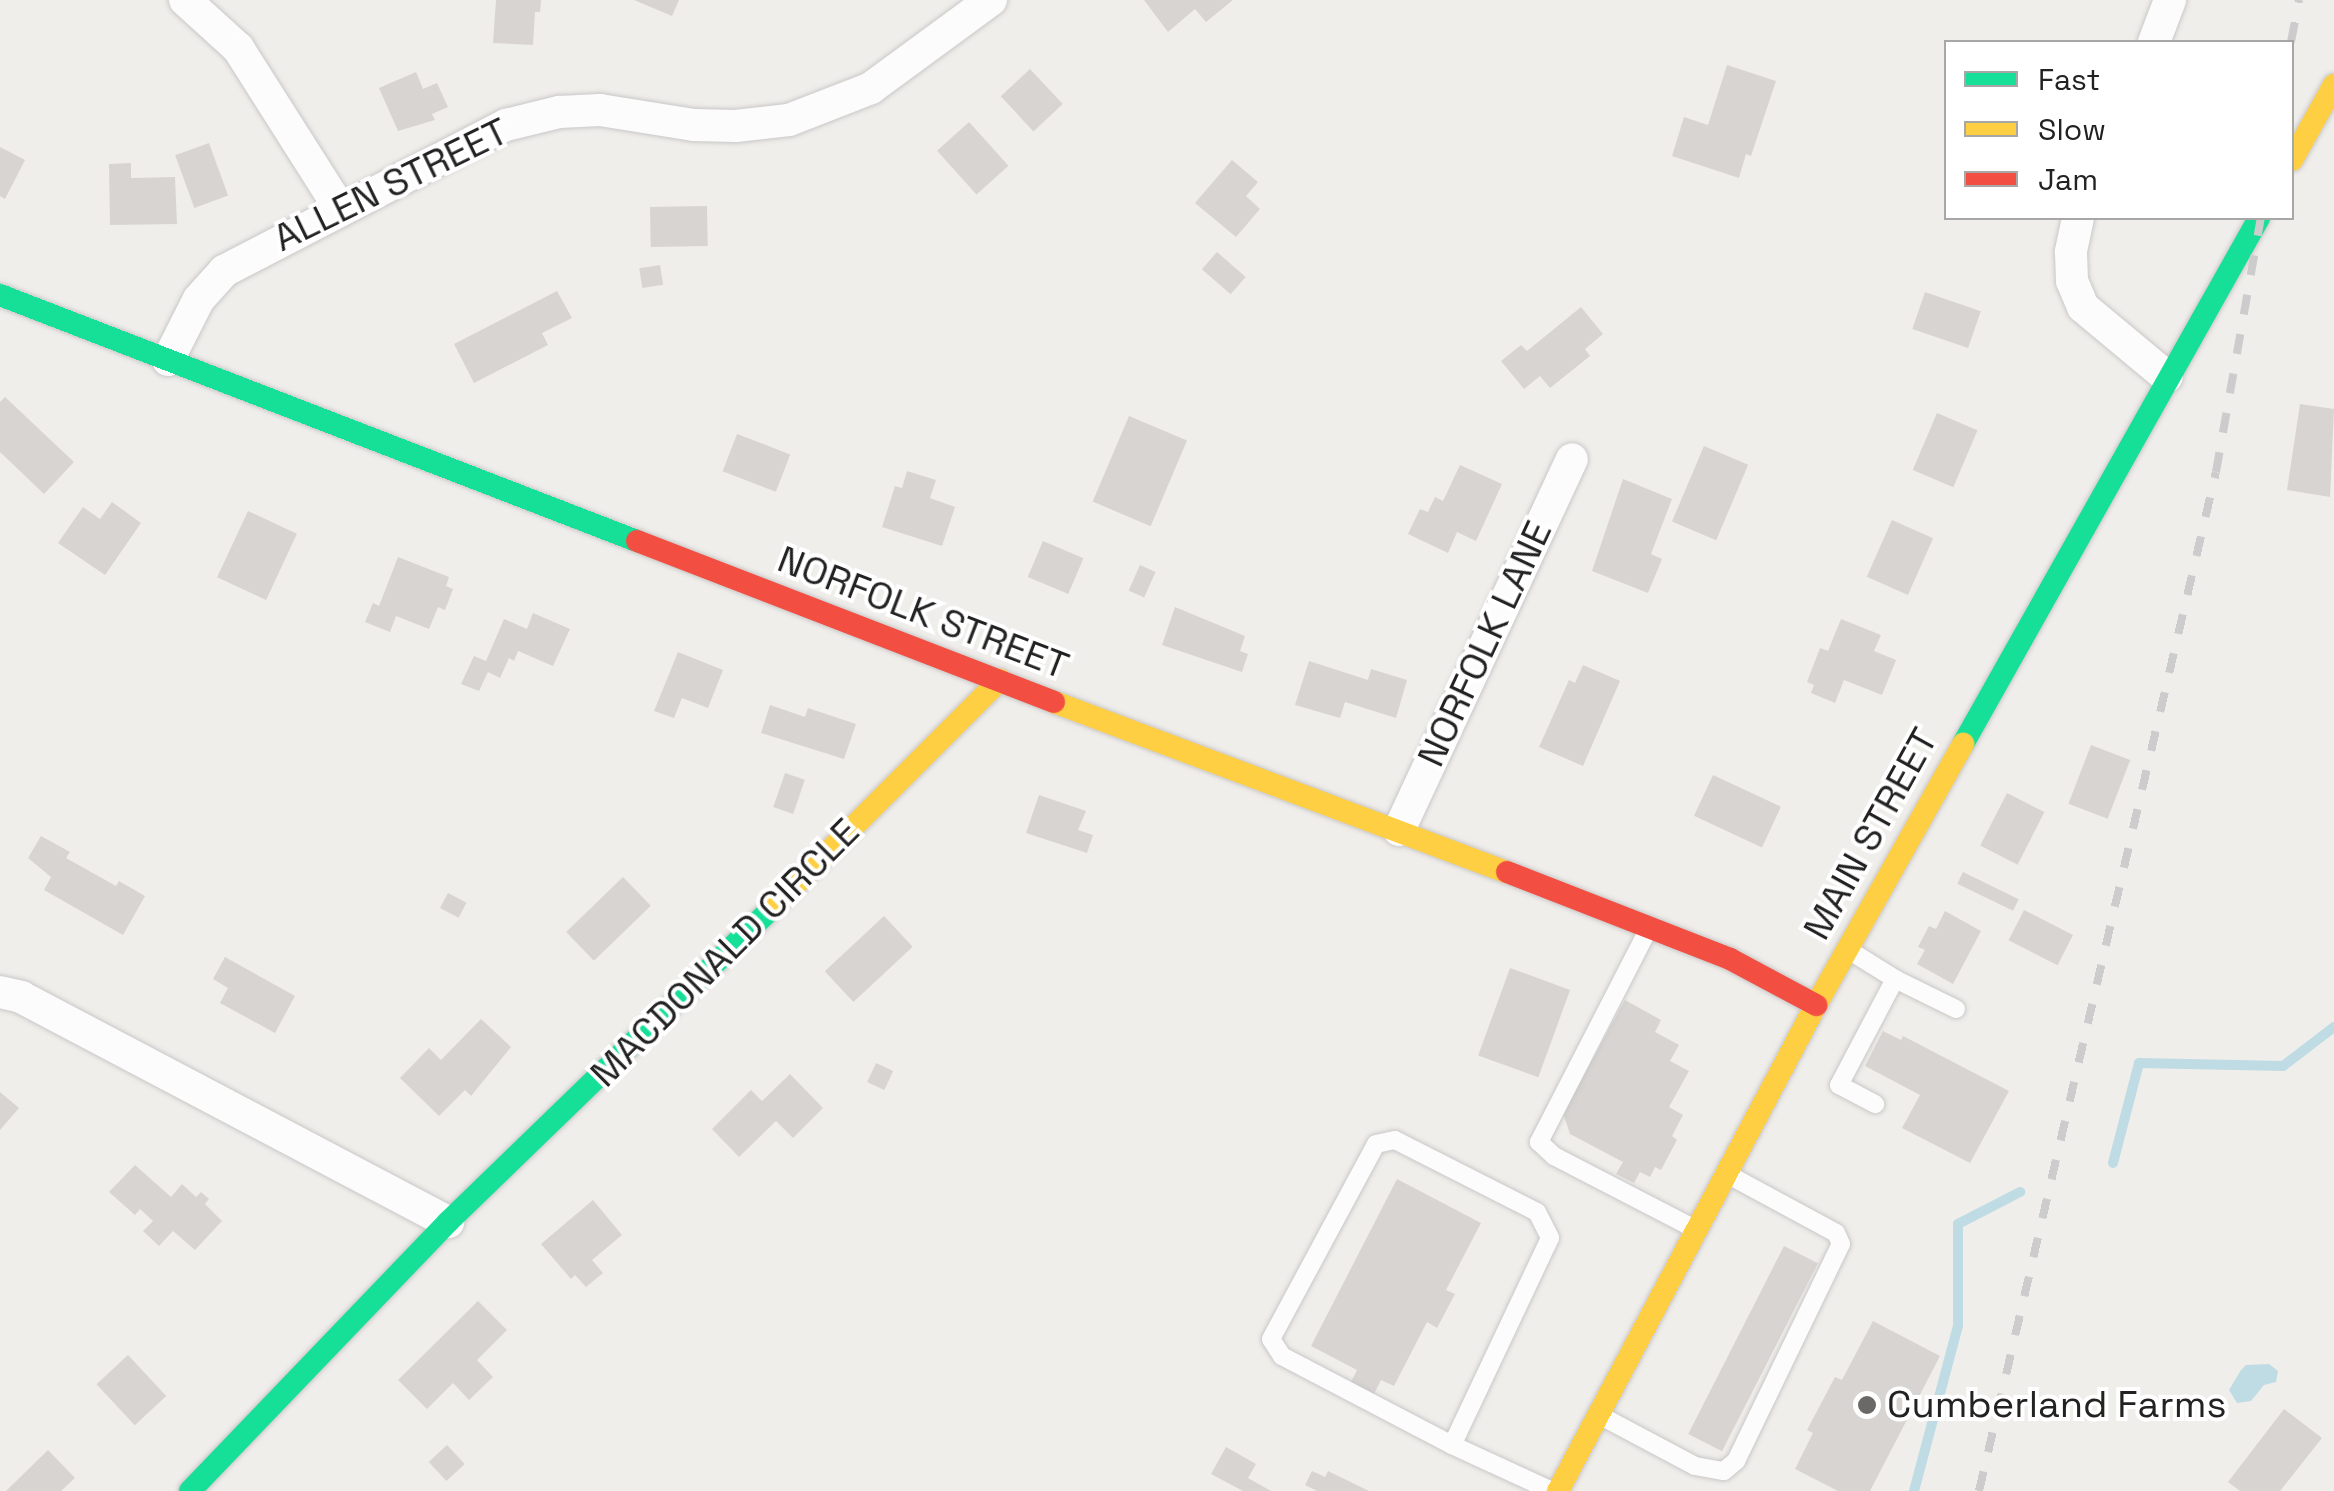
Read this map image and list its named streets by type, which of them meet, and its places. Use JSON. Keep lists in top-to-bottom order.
{
  "streets": {
    "main road": ["NORFOLK STREET", "MAIN STREET", "MACDONALD CIRCLE"],
    "street": ["ALLEN STREET", "NORFOLK LANE"]
  },
  "crossings": [
    ["ALLEN STREET", "NORFOLK STREET"],
    ["NORFOLK STREET", "NORFOLK LANE"],
    ["NORFOLK STREET", "MAIN STREET"],
    ["NORFOLK STREET", "MACDONALD CIRCLE"]
  ],
  "places": ["Cumberland Farms"],
  "legend": ["Fast", "Slow", "Jam"]
}
